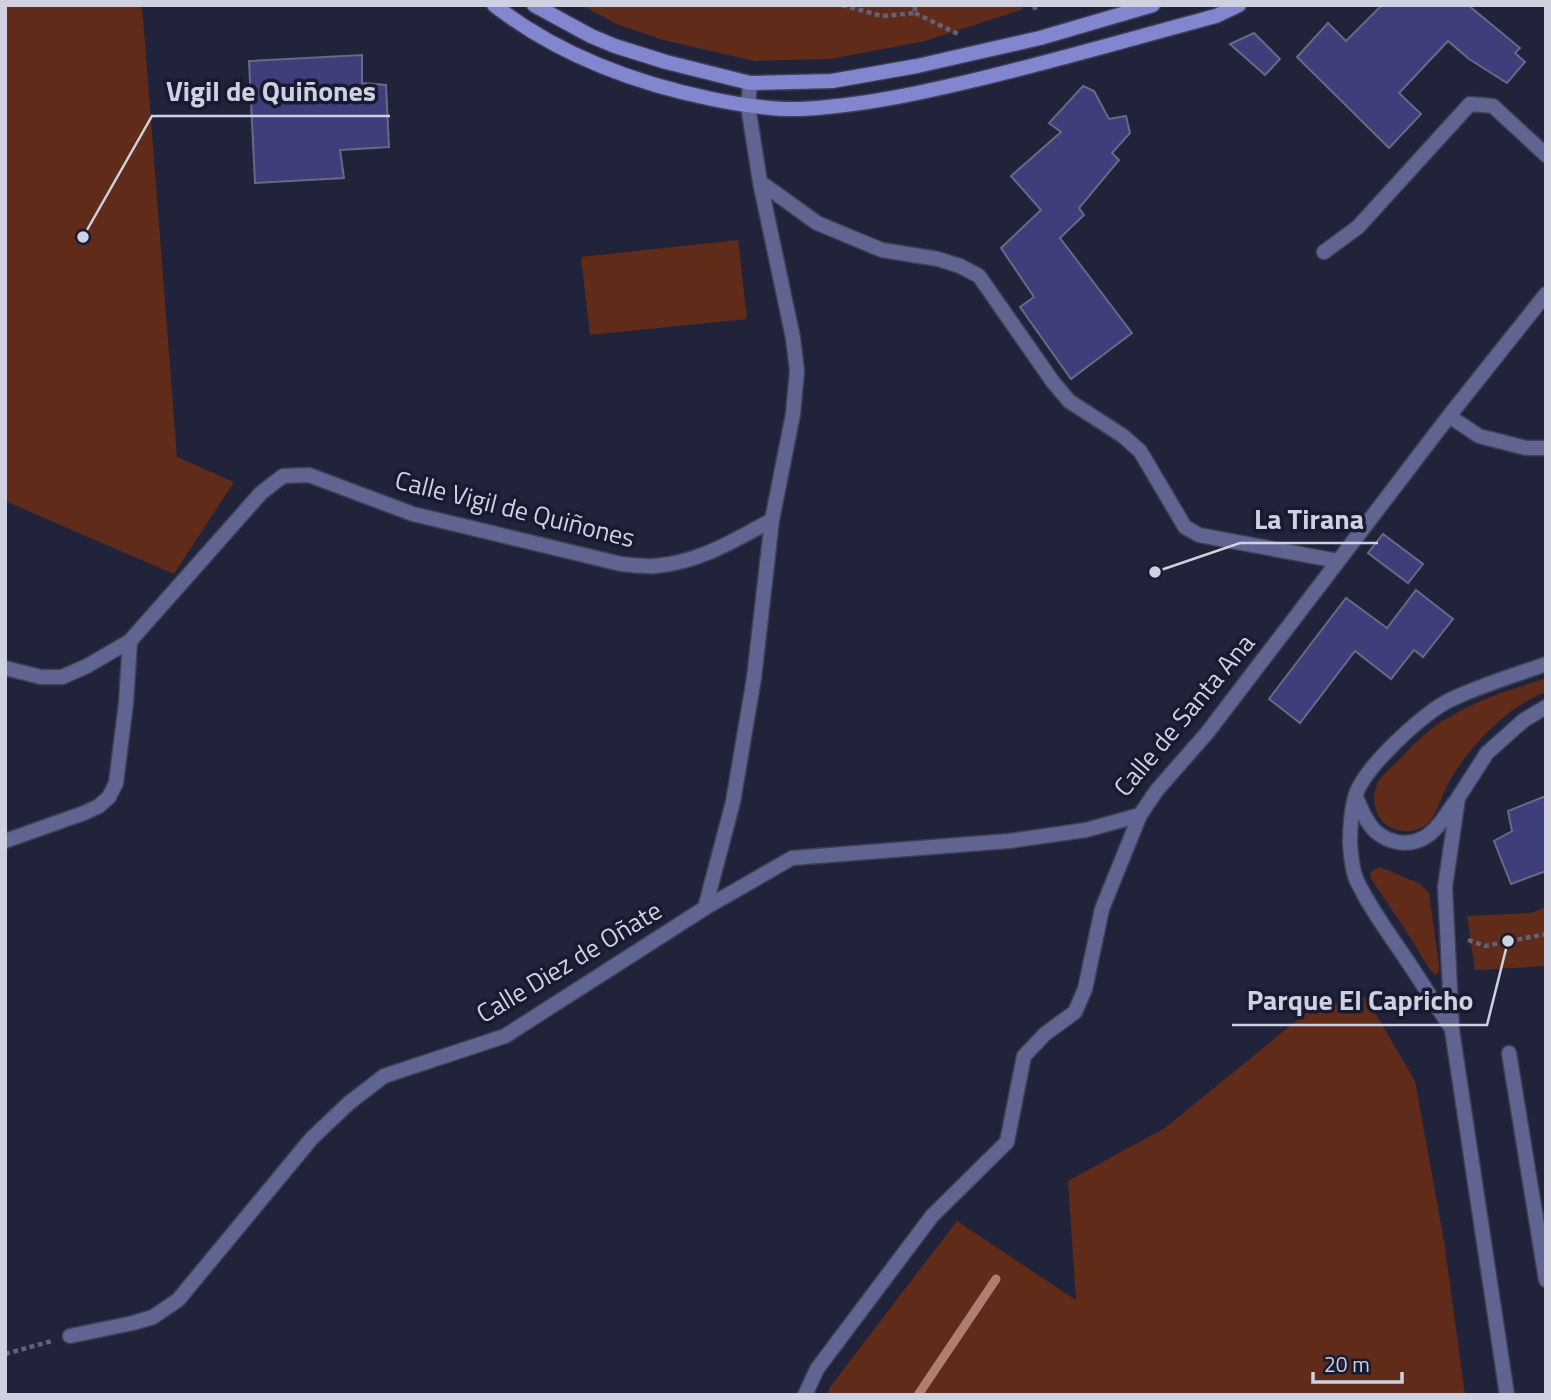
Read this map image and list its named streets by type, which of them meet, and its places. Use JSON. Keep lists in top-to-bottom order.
{
  "streets": {
    "street": ["Calle Vigil de Quiñones", "Calle de Santa Ana", "Calle Diez de Oñate"]
  },
  "crossings": [
    ["Calle de Santa Ana", "Calle Diez de Oñate"]
  ],
  "places": ["Vigil de Quiñones", "La Tirana", "Parque El Capricho"],
  "scale_bar": "20 m"
}
